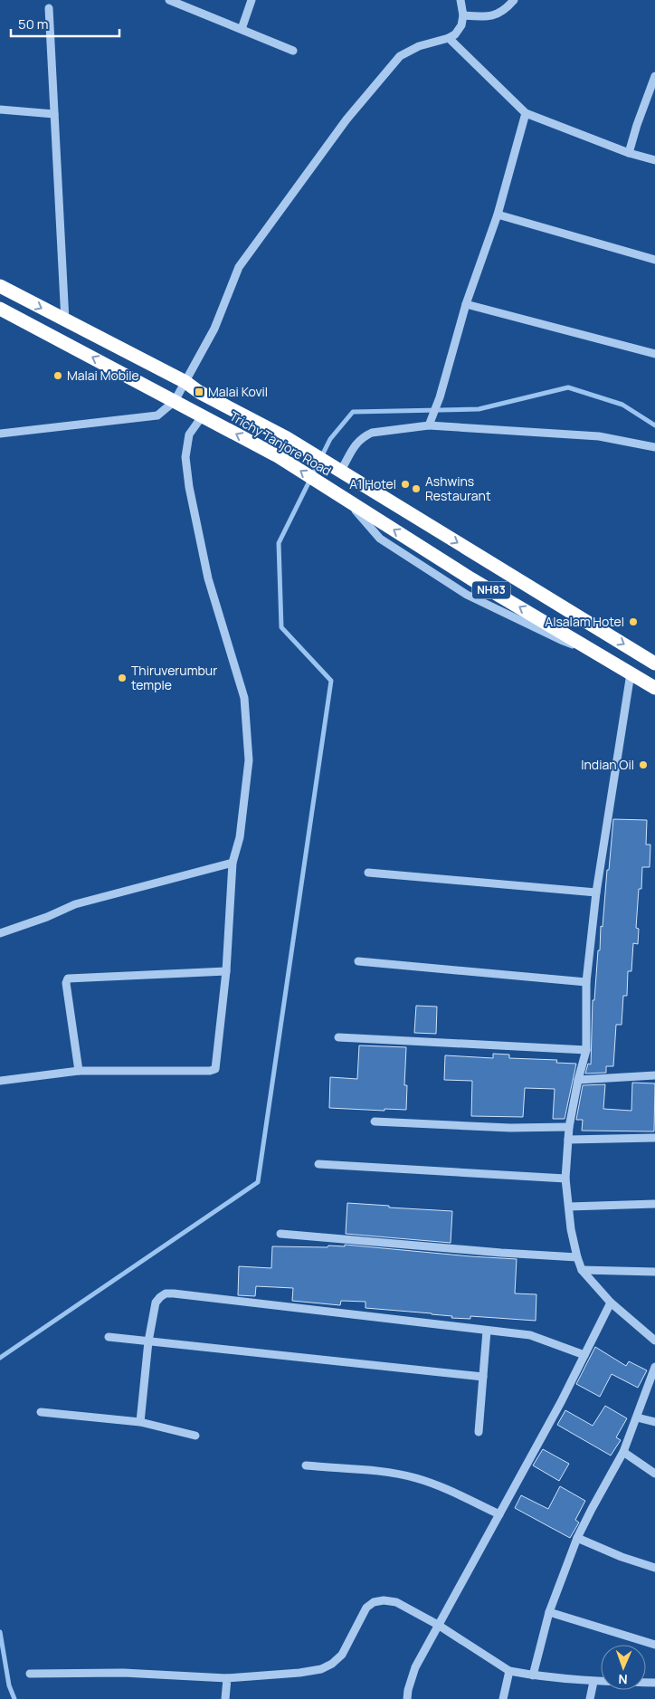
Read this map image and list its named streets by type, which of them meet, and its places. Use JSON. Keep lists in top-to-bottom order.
{
  "streets": {
    "highway": ["Trichy Tanjore Road", "NH83"]
  },
  "places": {
    "other": [
      "Malai Mobile",
      "A1 Hotel",
      "Ashwins Restaurant",
      "Alsalam Hotel",
      "Thiruverumbur temple",
      "Indian Oil"
    ],
    "transit": ["Malai Kovil"]
  },
  "scale_bar": "50 m",
  "north": "bottom"
}
